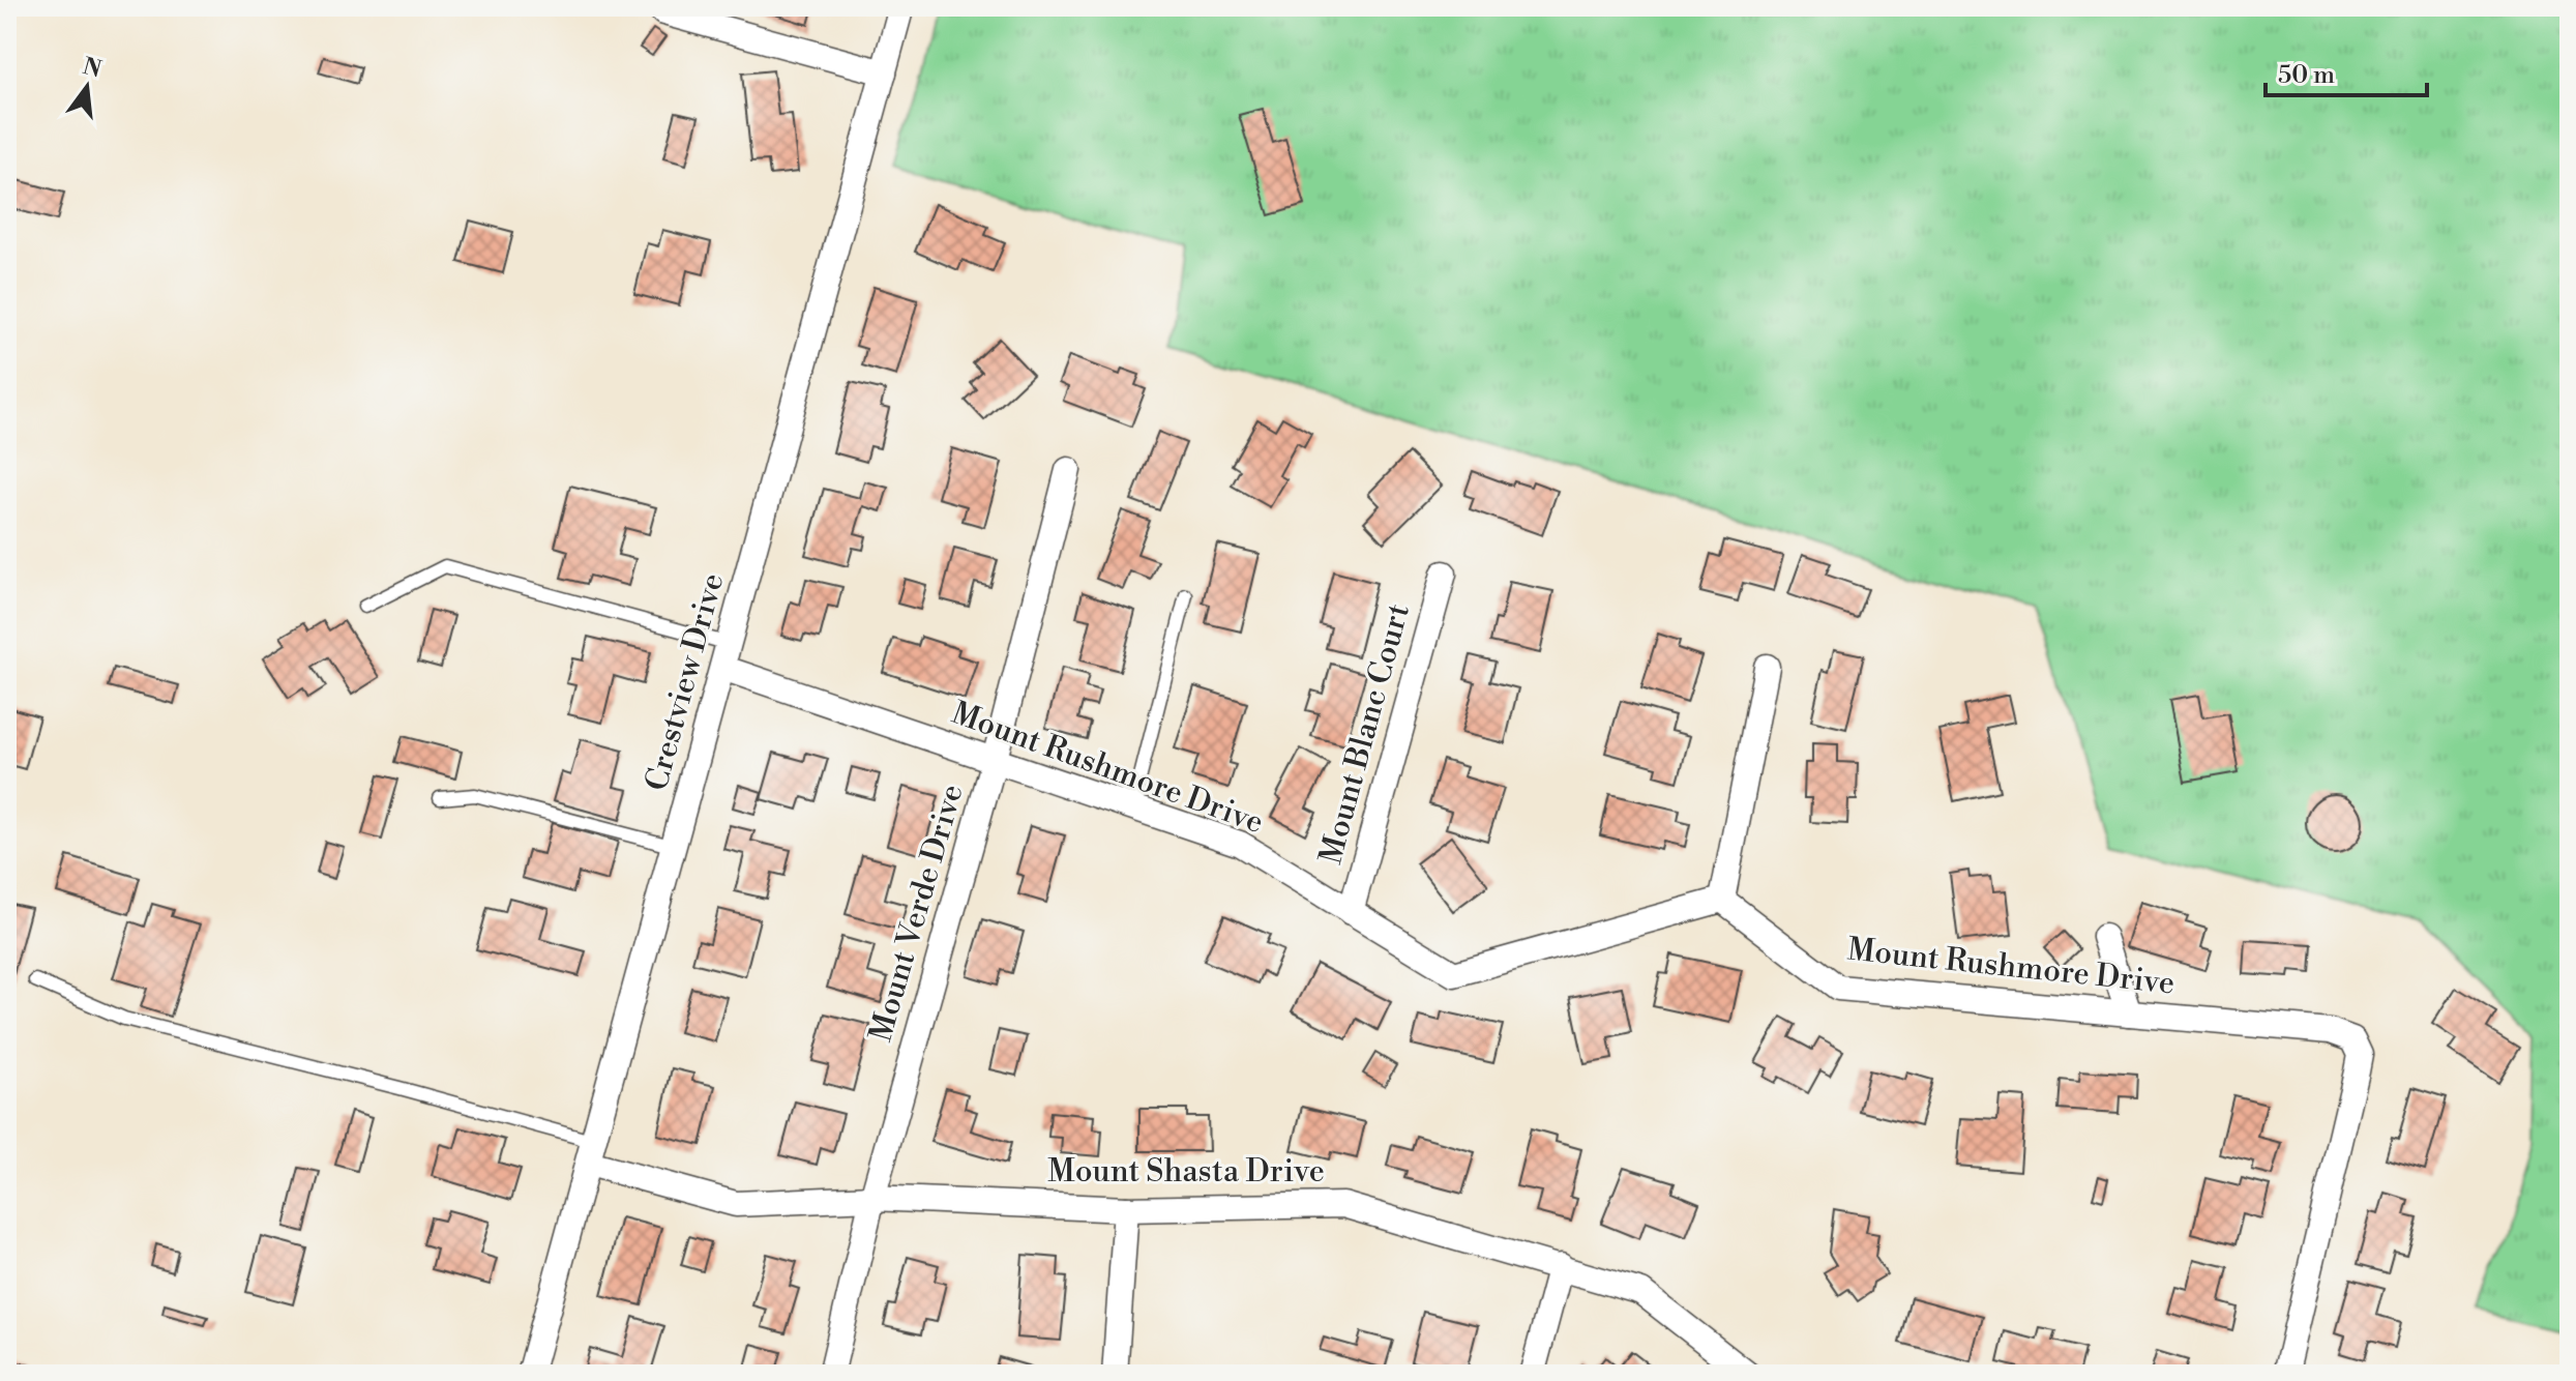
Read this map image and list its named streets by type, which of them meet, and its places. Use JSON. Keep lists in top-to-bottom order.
{
  "streets": {
    "street": [
      "Crestview Drive",
      "Mount Blanc Court",
      "Mount Rushmore Drive",
      "Mount Verde Drive",
      "Mount Shasta Drive"
    ]
  },
  "crossings": [
    ["Crestview Drive", "Mount Rushmore Drive"],
    ["Crestview Drive", "Mount Shasta Drive"],
    ["Mount Blanc Court", "Mount Rushmore Drive"],
    ["Mount Rushmore Drive", "Mount Verde Drive"],
    ["Mount Verde Drive", "Mount Shasta Drive"]
  ],
  "scale_bar": "50 m",
  "north": "top"
}
